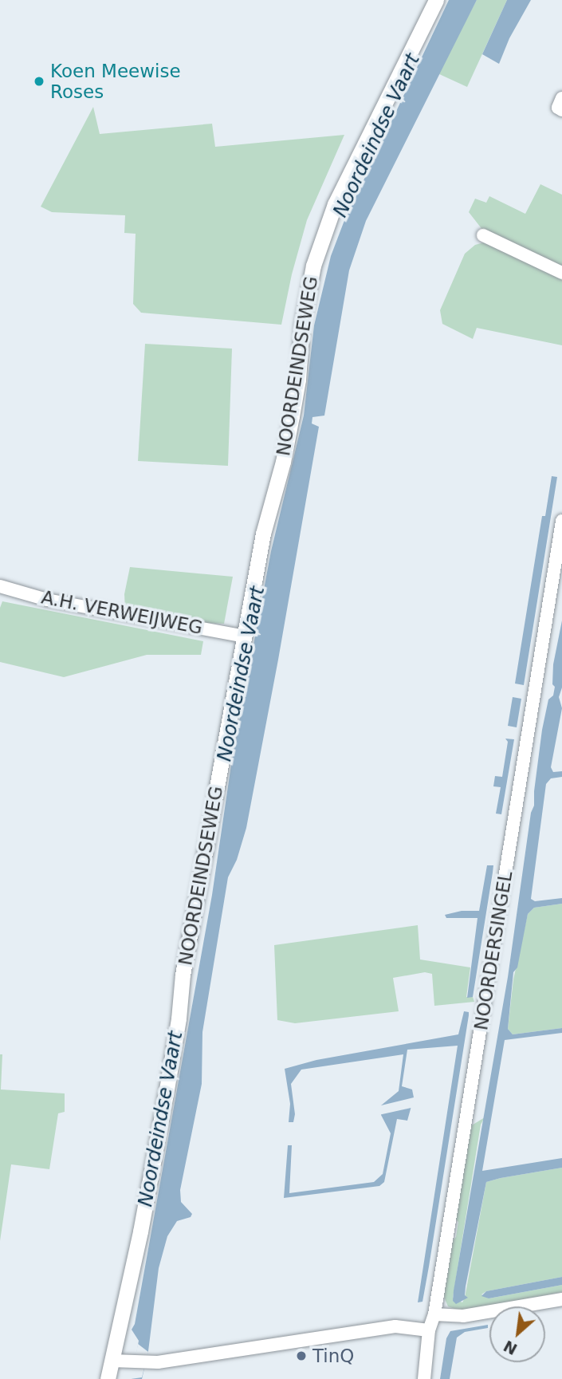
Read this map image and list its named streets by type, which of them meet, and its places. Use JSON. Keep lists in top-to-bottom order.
{
  "streets": {
    "street": ["NOORDEINDSEWEG", "A.H. VERWEIJWEG", "NOORDERSINGEL"]
  },
  "crossings": [
    ["NOORDEINDSEWEG", "A.H. VERWEIJWEG"]
  ],
  "water": ["Noordeindse Vaart"],
  "places": ["Koen Meewise Roses", "TinQ"],
  "north": "bottom left"
}
